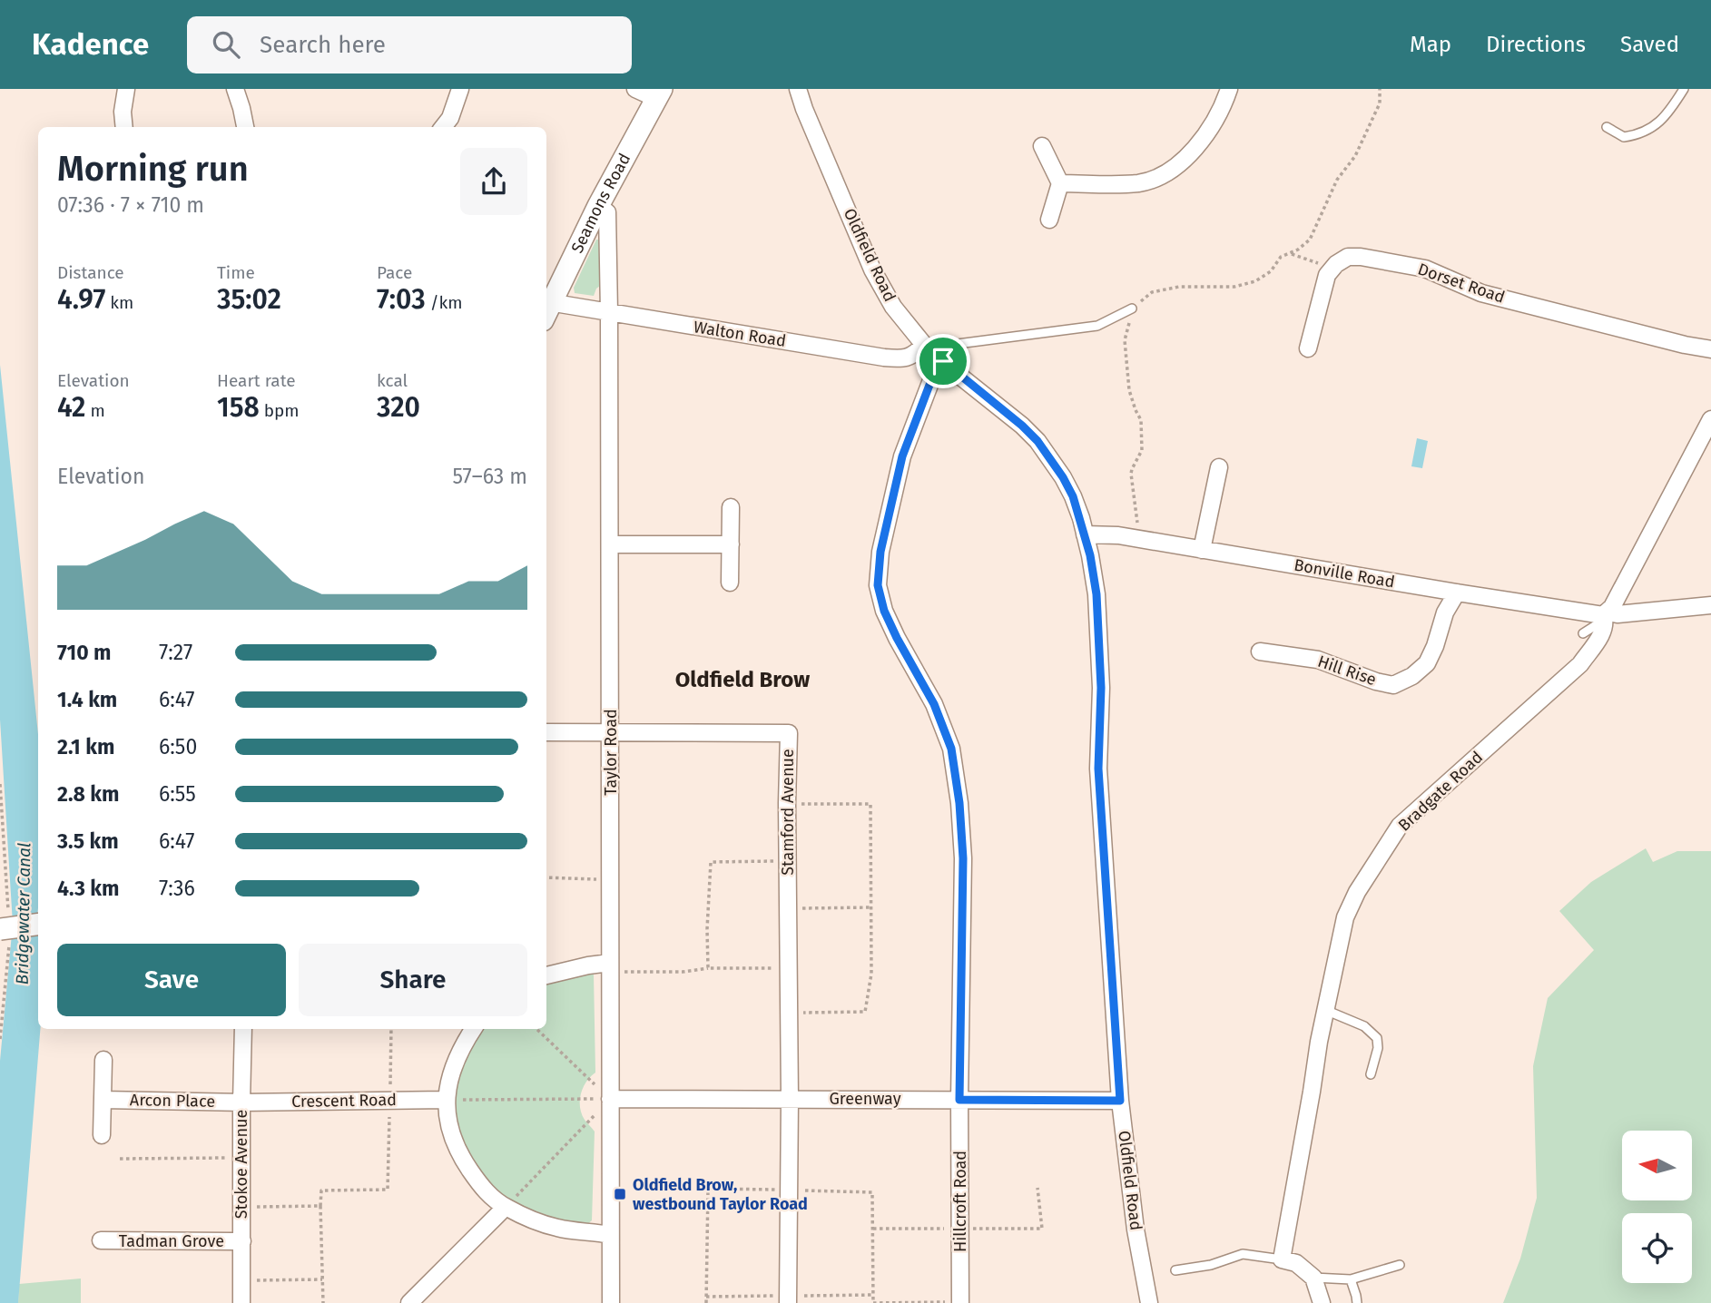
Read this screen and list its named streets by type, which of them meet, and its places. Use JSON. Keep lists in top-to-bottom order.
{
  "streets": {
    "street": [
      "Seamons Road",
      "Oldfield Road",
      "Dorset Road",
      "Walton Road",
      "Bonville Road",
      "Hill Rise",
      "Taylor Road",
      "Bradgate Road",
      "Stamford Avenue",
      "Greenway",
      "Arcon Place",
      "Crescent Road",
      "Stokoe Avenue",
      "Hillcroft Road",
      "Tadman Grove"
    ]
  },
  "crossings": [
    ["Seamons Road", "Walton Road"],
    ["Seamons Road", "Taylor Road"],
    ["Oldfield Road", "Walton Road"],
    ["Oldfield Road", "Bonville Road"],
    ["Oldfield Road", "Greenway"],
    ["Oldfield Road", "Hillcroft Road"],
    ["Walton Road", "Taylor Road"],
    ["Bonville Road", "Hill Rise"],
    ["Bonville Road", "Bradgate Road"],
    ["Taylor Road", "Stamford Avenue"],
    ["Taylor Road", "Greenway"],
    ["Stamford Avenue", "Greenway"],
    ["Greenway", "Hillcroft Road"],
    ["Arcon Place", "Crescent Road"],
    ["Arcon Place", "Stokoe Avenue"],
    ["Crescent Road", "Stokoe Avenue"],
    ["Stokoe Avenue", "Tadman Grove"]
  ],
  "districts": ["Oldfield Brow"],
  "water": ["Bridgewater Canal"],
  "places": {
    "transit": ["Oldfield Brow, westbound Taylor Road"]
  },
  "north": "left",
  "page": {
    "header": "Kadence",
    "search": "Search here",
    "nav": ["Map", "Directions", "Saved"],
    "heading": ["Morning run", "07:36 · 7 × 710 m"],
    "stats": [
      ["Distance", "4.97 km"],
      ["Time", "35:02"],
      ["Pace", "7:03 /km"],
      ["Elevation", "42 m"],
      ["Heart rate", "158 bpm"],
      ["kcal", "320"]
    ],
    "chart": ["Elevation", "57–63 m"],
    "list": [
      {
        "name": "710 m",
        "note": "7:27"
      },
      {
        "name": "1.4 km",
        "note": "6:47"
      },
      {
        "name": "2.1 km",
        "note": "6:50"
      },
      {
        "name": "2.8 km",
        "note": "6:55"
      },
      {
        "name": "3.5 km",
        "note": "6:47"
      },
      {
        "name": "4.3 km",
        "note": "7:36"
      }
    ],
    "buttons": ["Save", "Share"]
  }
}
